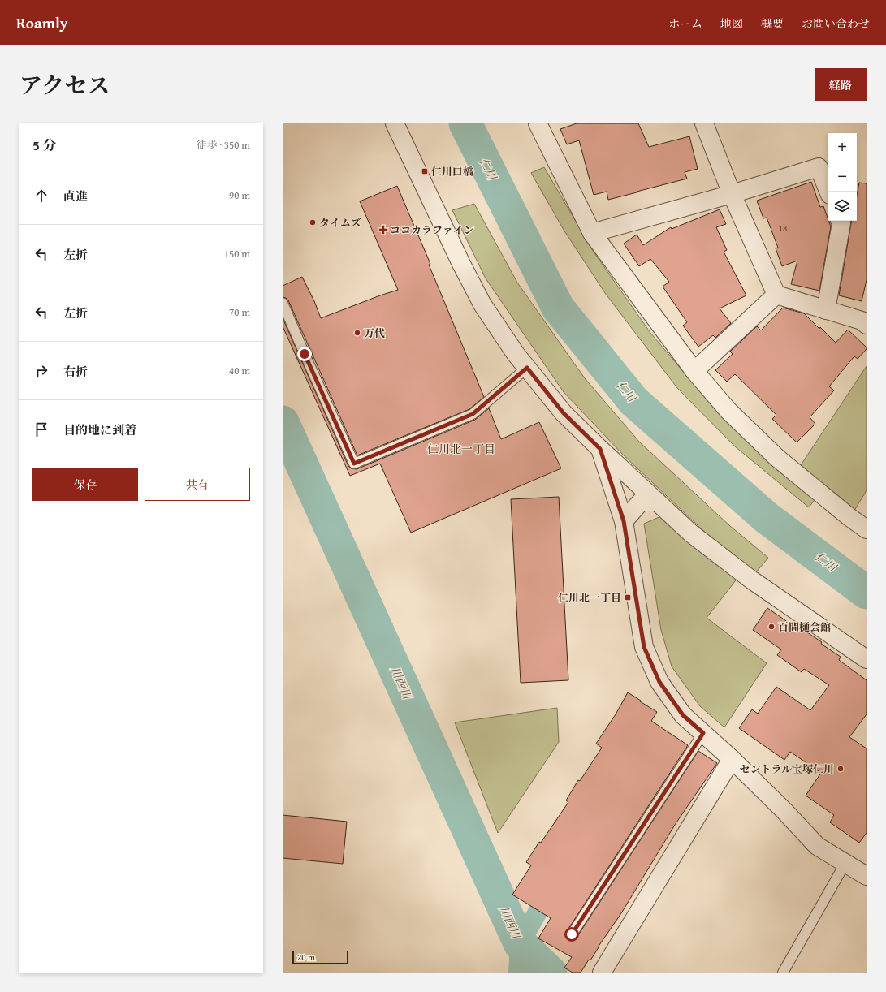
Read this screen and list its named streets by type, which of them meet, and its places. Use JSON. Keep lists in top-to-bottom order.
{
  "districts": ["仁川北一丁目"],
  "water": ["仁川", "川西川"],
  "places": {
    "transit": ["仁川口橋", "仁川北一丁目"],
    "other": [
      "タイムズ",
      "万代",
      "百間樋会館",
      "セントラル宝塚仁川"
    ],
    "health": ["ココカラファイン"]
  },
  "house_numbers": ["18"],
  "scale_bar": "20 m",
  "page": {
    "header": "Roamly",
    "nav": [
      "ホーム",
      "地図",
      "概要",
      "お問い合わせ"
    ],
    "title": "アクセス",
    "buttons": [
      "経路",
      ["保存", "共有"]
    ],
    "heading": ["5 分", "徒歩 · 350 m"],
    "map_buttons": ["+", "−"],
    "list": [
      ["直進", "90 m"],
      ["左折", "150 m"],
      ["左折", "70 m"],
      ["右折", "40 m"],
      "目的地に到着"
    ],
    "scale": "20 m"
  }
}
